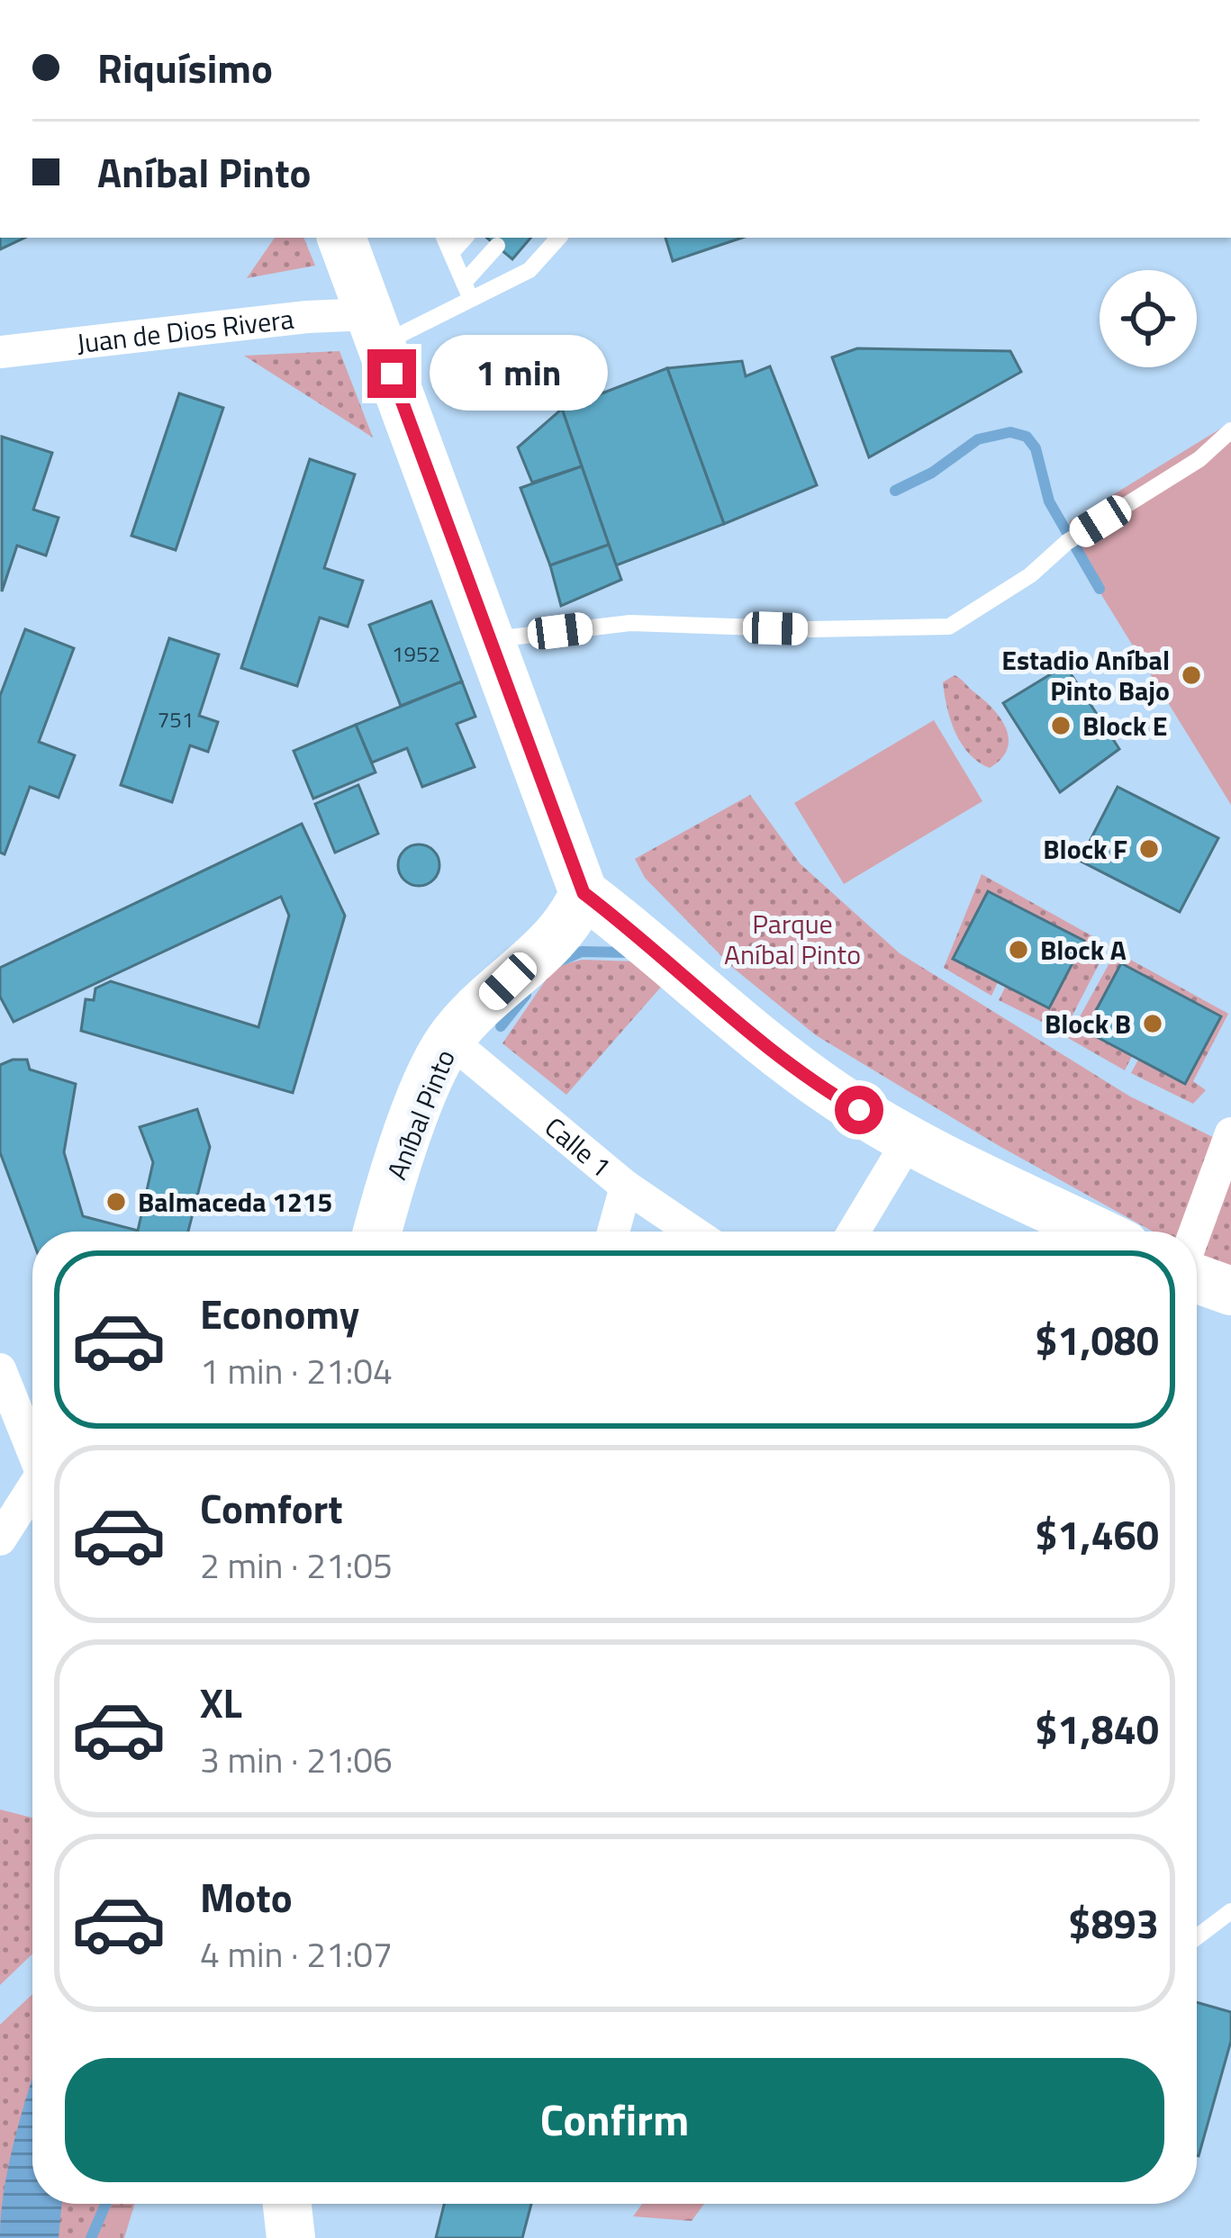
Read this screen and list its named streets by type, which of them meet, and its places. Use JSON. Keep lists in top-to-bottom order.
{
  "streets": {
    "street": ["Juan de Dios Rivera", "Aníbal Pinto", "Calle 1"]
  },
  "crossings": [
    ["Aníbal Pinto", "Calle 1"]
  ],
  "parks": ["Parque Aníbal Pinto"],
  "places": [
    "Estadio Aníbal Pinto Bajo",
    "Block E",
    "Block F",
    "Block A",
    "Block B",
    "Balmaceda 1215"
  ],
  "house_numbers": ["1952", "751"],
  "page": {
    "banner": ["Riquísimo", "Aníbal Pinto"],
    "bubble": "1 min",
    "list": [
      {
        "name": "Economy",
        "note": "1 min · 21:04",
        "value": "$1,080"
      },
      {
        "name": "Comfort",
        "note": "2 min · 21:05",
        "value": "$1,460"
      },
      {
        "name": "XL",
        "note": "3 min · 21:06",
        "value": "$1,840"
      },
      {
        "name": "Moto",
        "note": "4 min · 21:07",
        "value": "$893"
      }
    ],
    "buttons": "Confirm"
  }
}
